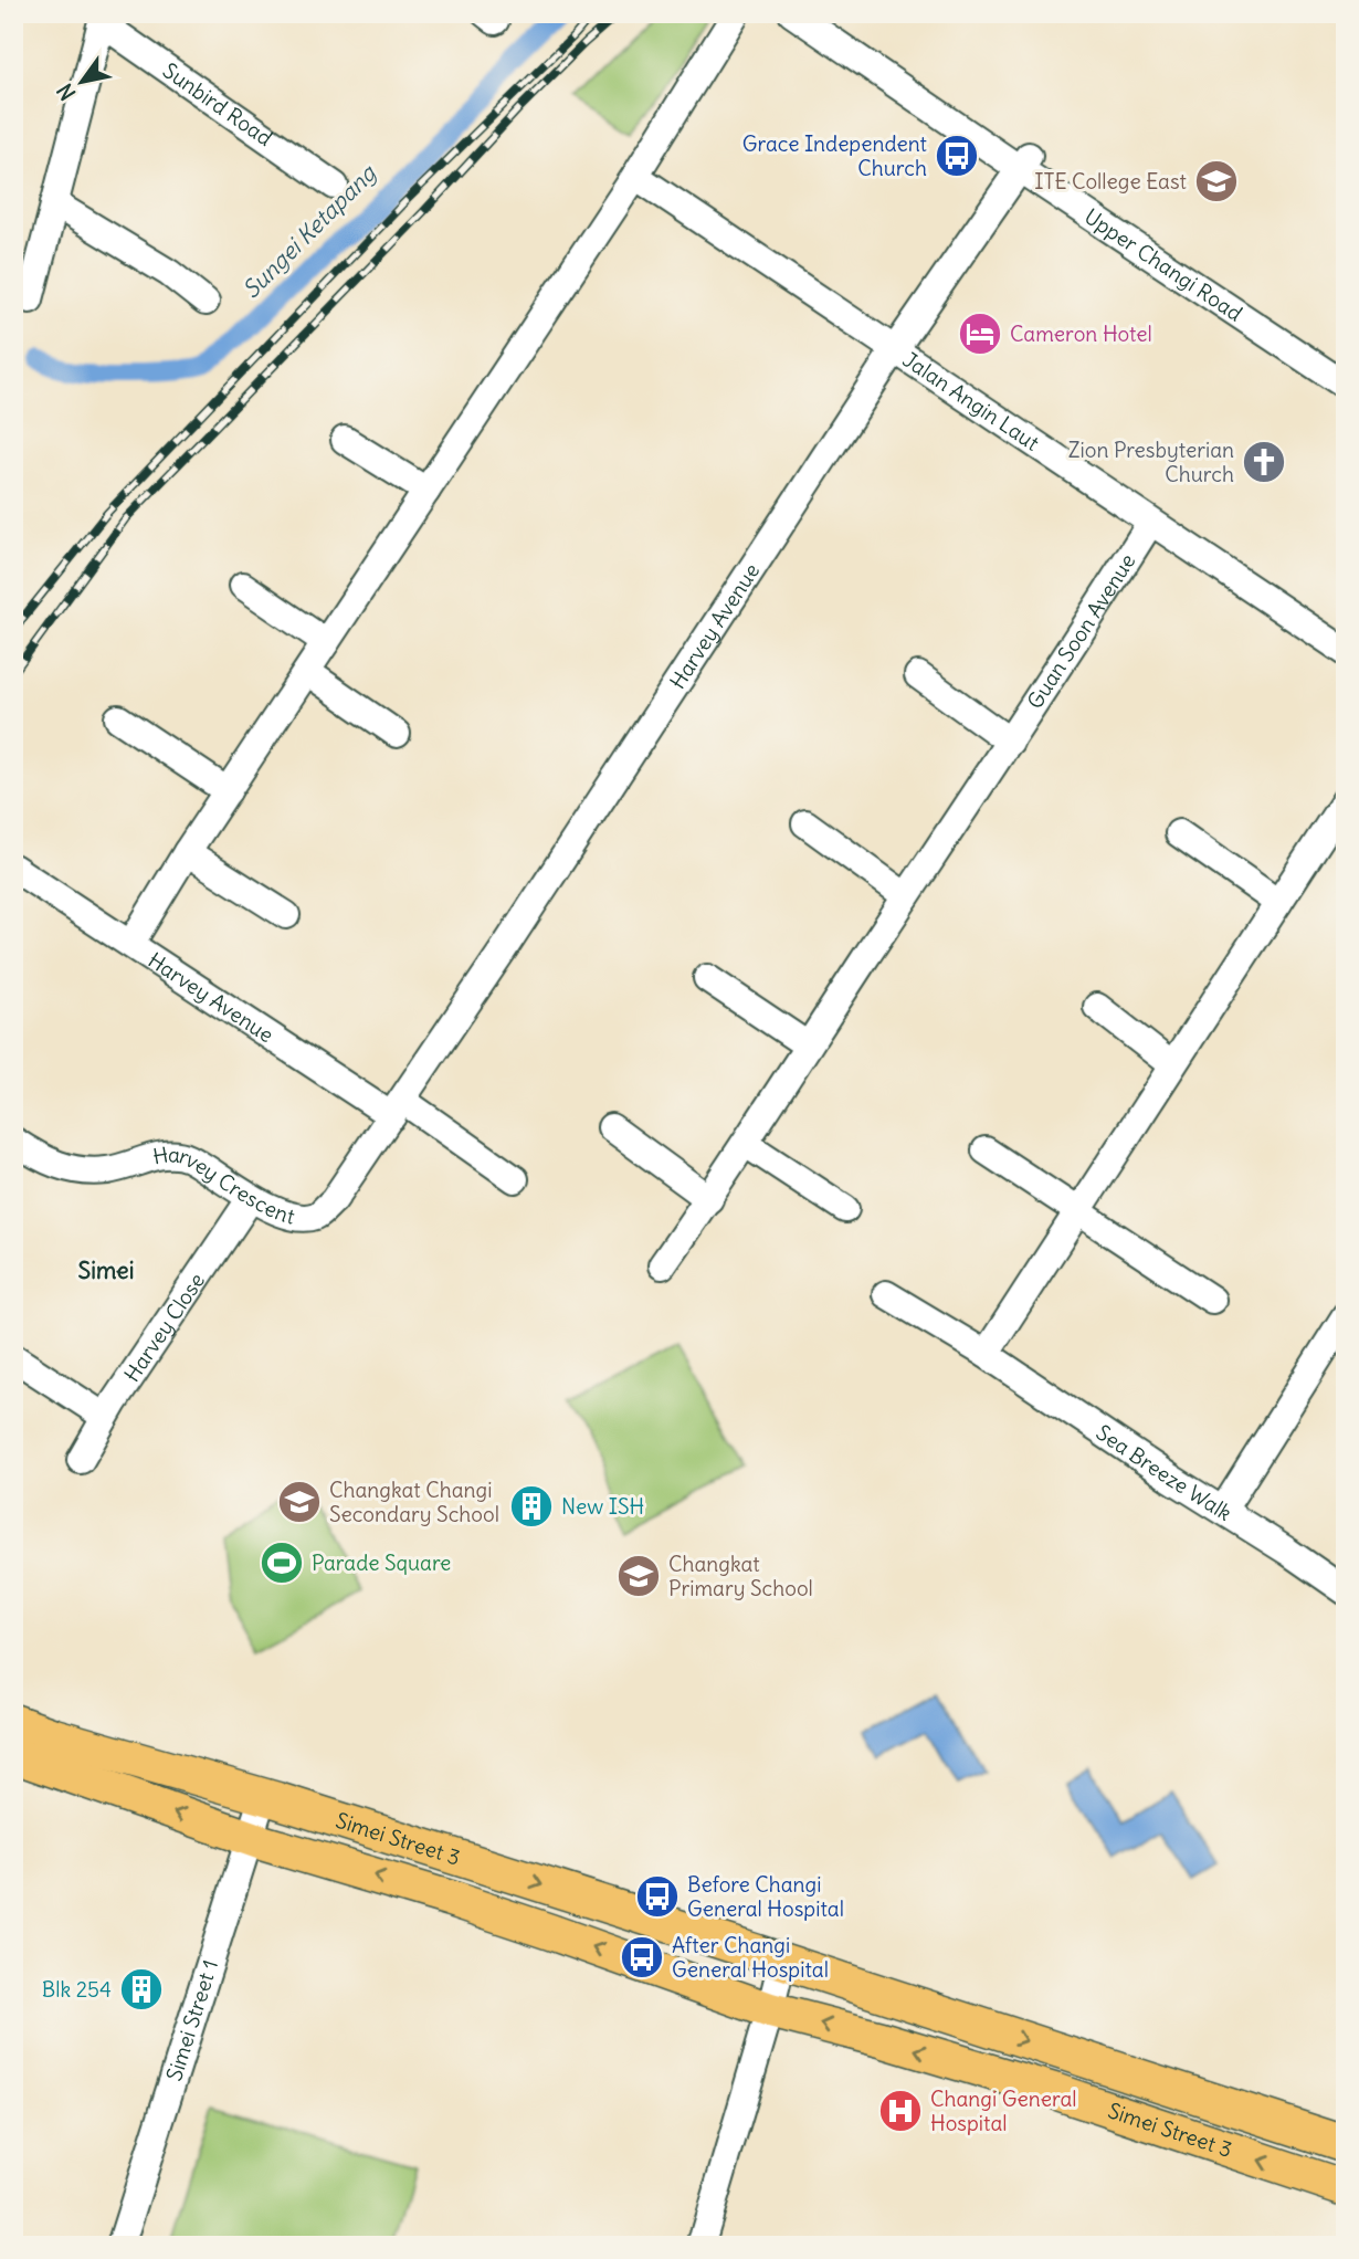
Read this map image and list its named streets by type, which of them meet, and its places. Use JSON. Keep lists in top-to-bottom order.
{
  "streets": {
    "main road": ["Simei Street 3"],
    "street": [
      "Sunbird Road",
      "Upper Changi Road",
      "Jalan Angin Laut",
      "Harvey Avenue",
      "Guan Soon Avenue",
      "Harvey Crescent",
      "Harvey Close",
      "Sea Breeze Walk",
      "Simei Street 1"
    ]
  },
  "crossings": [
    ["Upper Changi Road", "Harvey Avenue"],
    ["Jalan Angin Laut", "Harvey Avenue"],
    ["Jalan Angin Laut", "Guan Soon Avenue"],
    ["Harvey Avenue", "Harvey Crescent"],
    ["Harvey Crescent", "Harvey Close"],
    ["Simei Street 3", "Simei Street 1"]
  ],
  "districts": ["Simei"],
  "water": ["Sungei Ketapang"],
  "places": {
    "bus stop": ["Grace Independent Church", "Before Changi General Hospital", "After Changi General Hospital"],
    "school or university": ["ITE College East", "Changkat Changi Secondary School", "Changkat Primary School"],
    "hotel": ["Cameron Hotel"],
    "church": ["Zion Presbyterian Church"],
    "building": ["New ISH", "Blk 254"],
    "sports": ["Parade Square"],
    "hospital": ["Changi General Hospital"]
  },
  "north": "bottom left"
}
